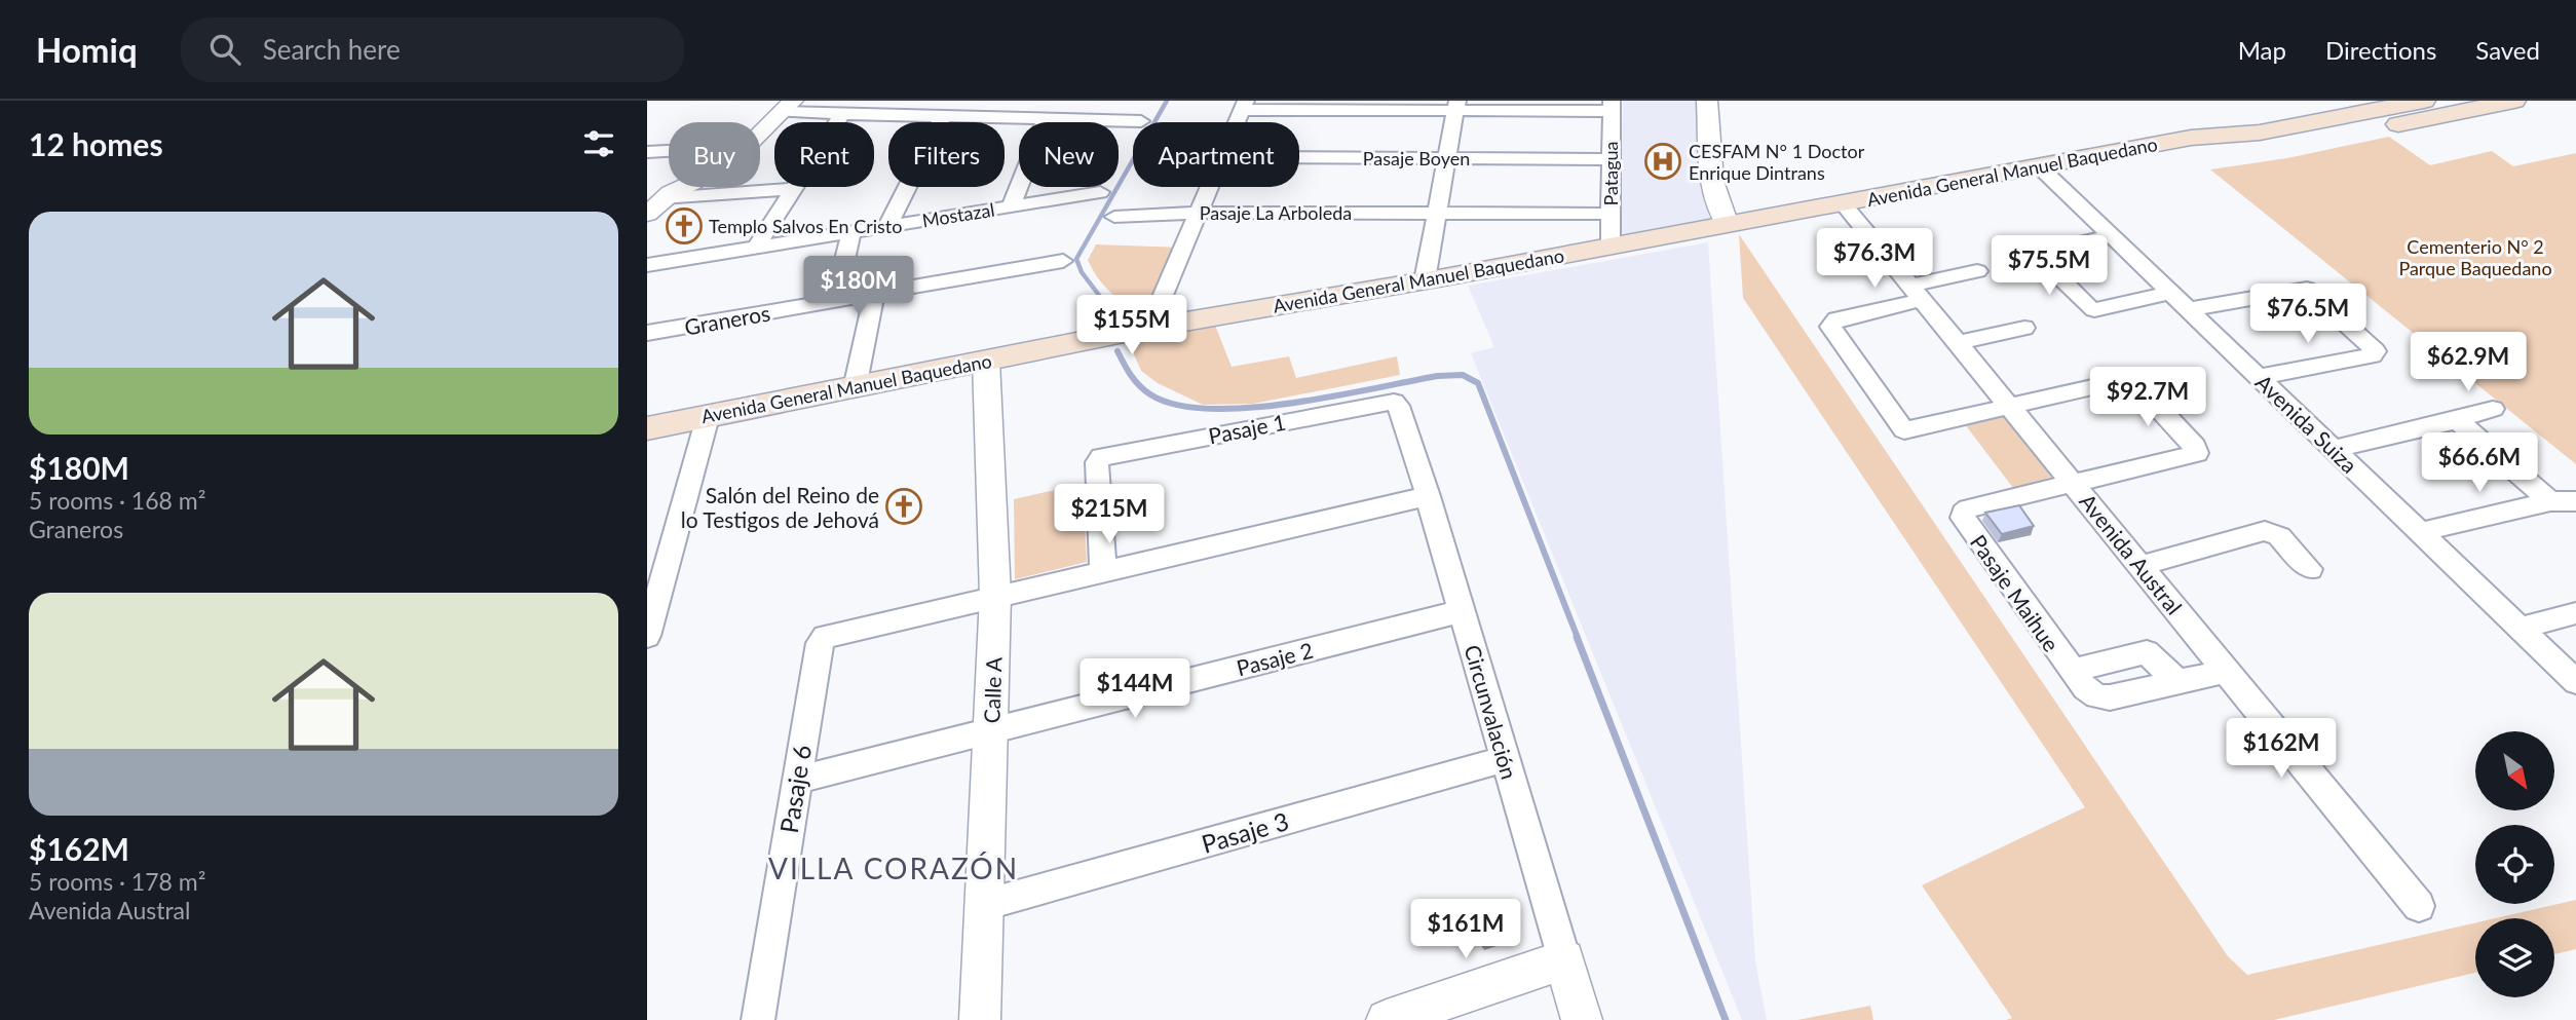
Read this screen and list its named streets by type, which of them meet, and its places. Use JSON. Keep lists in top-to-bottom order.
{
  "streets": {
    "main road": ["Avenida General Manuel Baquedano"],
    "street": [
      "Pasaje Boyen",
      "Patagua",
      "Pasaje La Arboleda",
      "Mostazal",
      "Graneros",
      "Avenida Suiza",
      "Pasaje 1",
      "Avenida Austral",
      "Pasaje Maihue",
      "Pasaje 2",
      "Calle A",
      "Circunvalación",
      "Pasaje 6",
      "Pasaje 3"
    ]
  },
  "crossings": [
    ["Pasaje Boyen", "Patagua"],
    ["Avenida General Manuel Baquedano", "Patagua"],
    ["Avenida General Manuel Baquedano", "Avenida Suiza"],
    ["Avenida General Manuel Baquedano", "Avenida Austral"],
    ["Avenida General Manuel Baquedano", "Calle A"],
    ["Patagua", "Pasaje La Arboleda"],
    ["Pasaje 1", "Circunvalación"],
    ["Avenida Austral", "Pasaje Maihue"],
    ["Pasaje 2", "Calle A"],
    ["Pasaje 2", "Circunvalación"],
    ["Pasaje 2", "Pasaje 6"],
    ["Calle A", "Pasaje 6"],
    ["Calle A", "Pasaje 3"],
    ["Circunvalación", "Pasaje 3"]
  ],
  "districts": ["VILLA CORAZÓN"],
  "parks": ["Cementerio N° 2 Parque Baquedano"],
  "places": {
    "hospital": ["CESFAM N° 1 Doctor Enrique Dintrans"],
    "church": ["Templo Salvos En Cristo", "Salón del Reino de lo Testigos de Jehová"]
  },
  "north": "bottom right",
  "page": {
    "header": "Homiq",
    "search": "Search here",
    "nav": ["Map", "Directions", "Saved"],
    "heading": "12 homes",
    "chip": [
      "Buy",
      "Rent",
      "Filters",
      "New",
      "Apartment"
    ],
    "list": [
      {
        "name": "$180M",
        "note": "5 rooms · 168 m² · Graneros"
      },
      {
        "name": "$162M",
        "note": "5 rooms · 178 m² · Avenida Austral"
      }
    ],
    "price": [
      "$76.3M",
      "$75.5M",
      "$180M",
      "$76.5M",
      "$155M",
      "$62.9M",
      "$92.7M",
      "$66.6M",
      "$215M",
      "$144M",
      "$162M",
      "$161M"
    ]
  }
}
